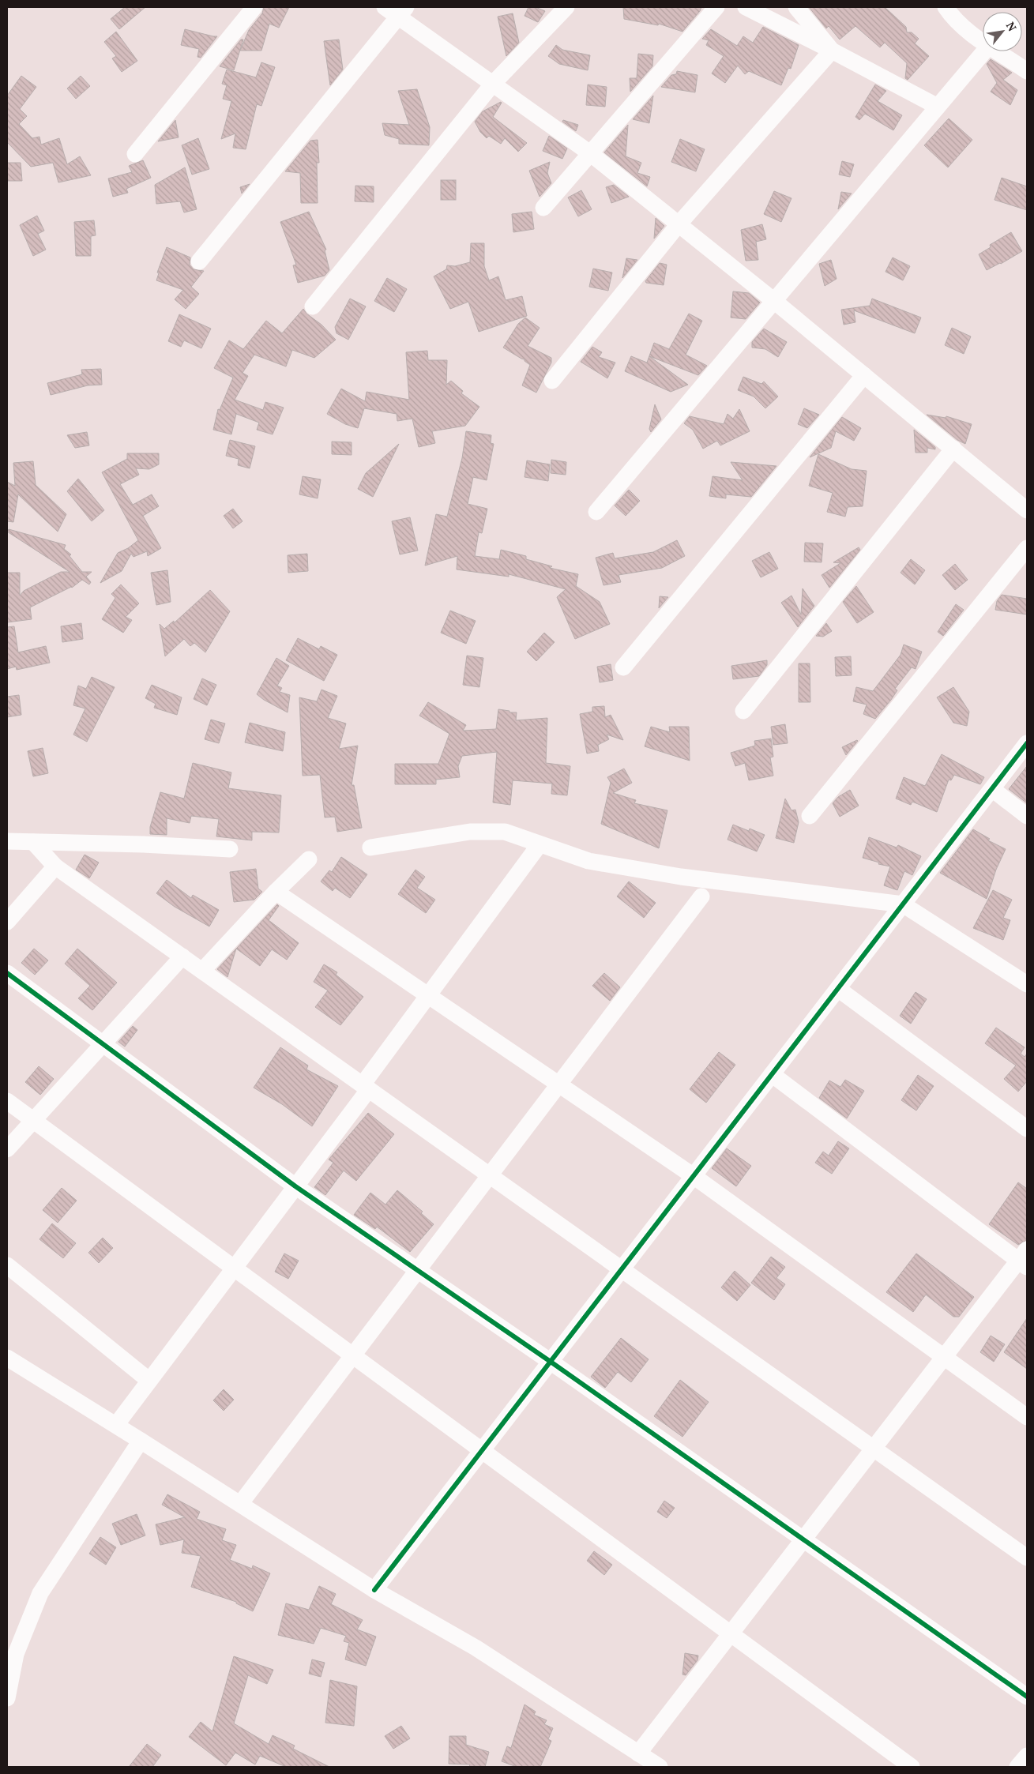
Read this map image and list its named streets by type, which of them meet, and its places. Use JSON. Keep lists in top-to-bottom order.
{
  "north": "top right"
}
